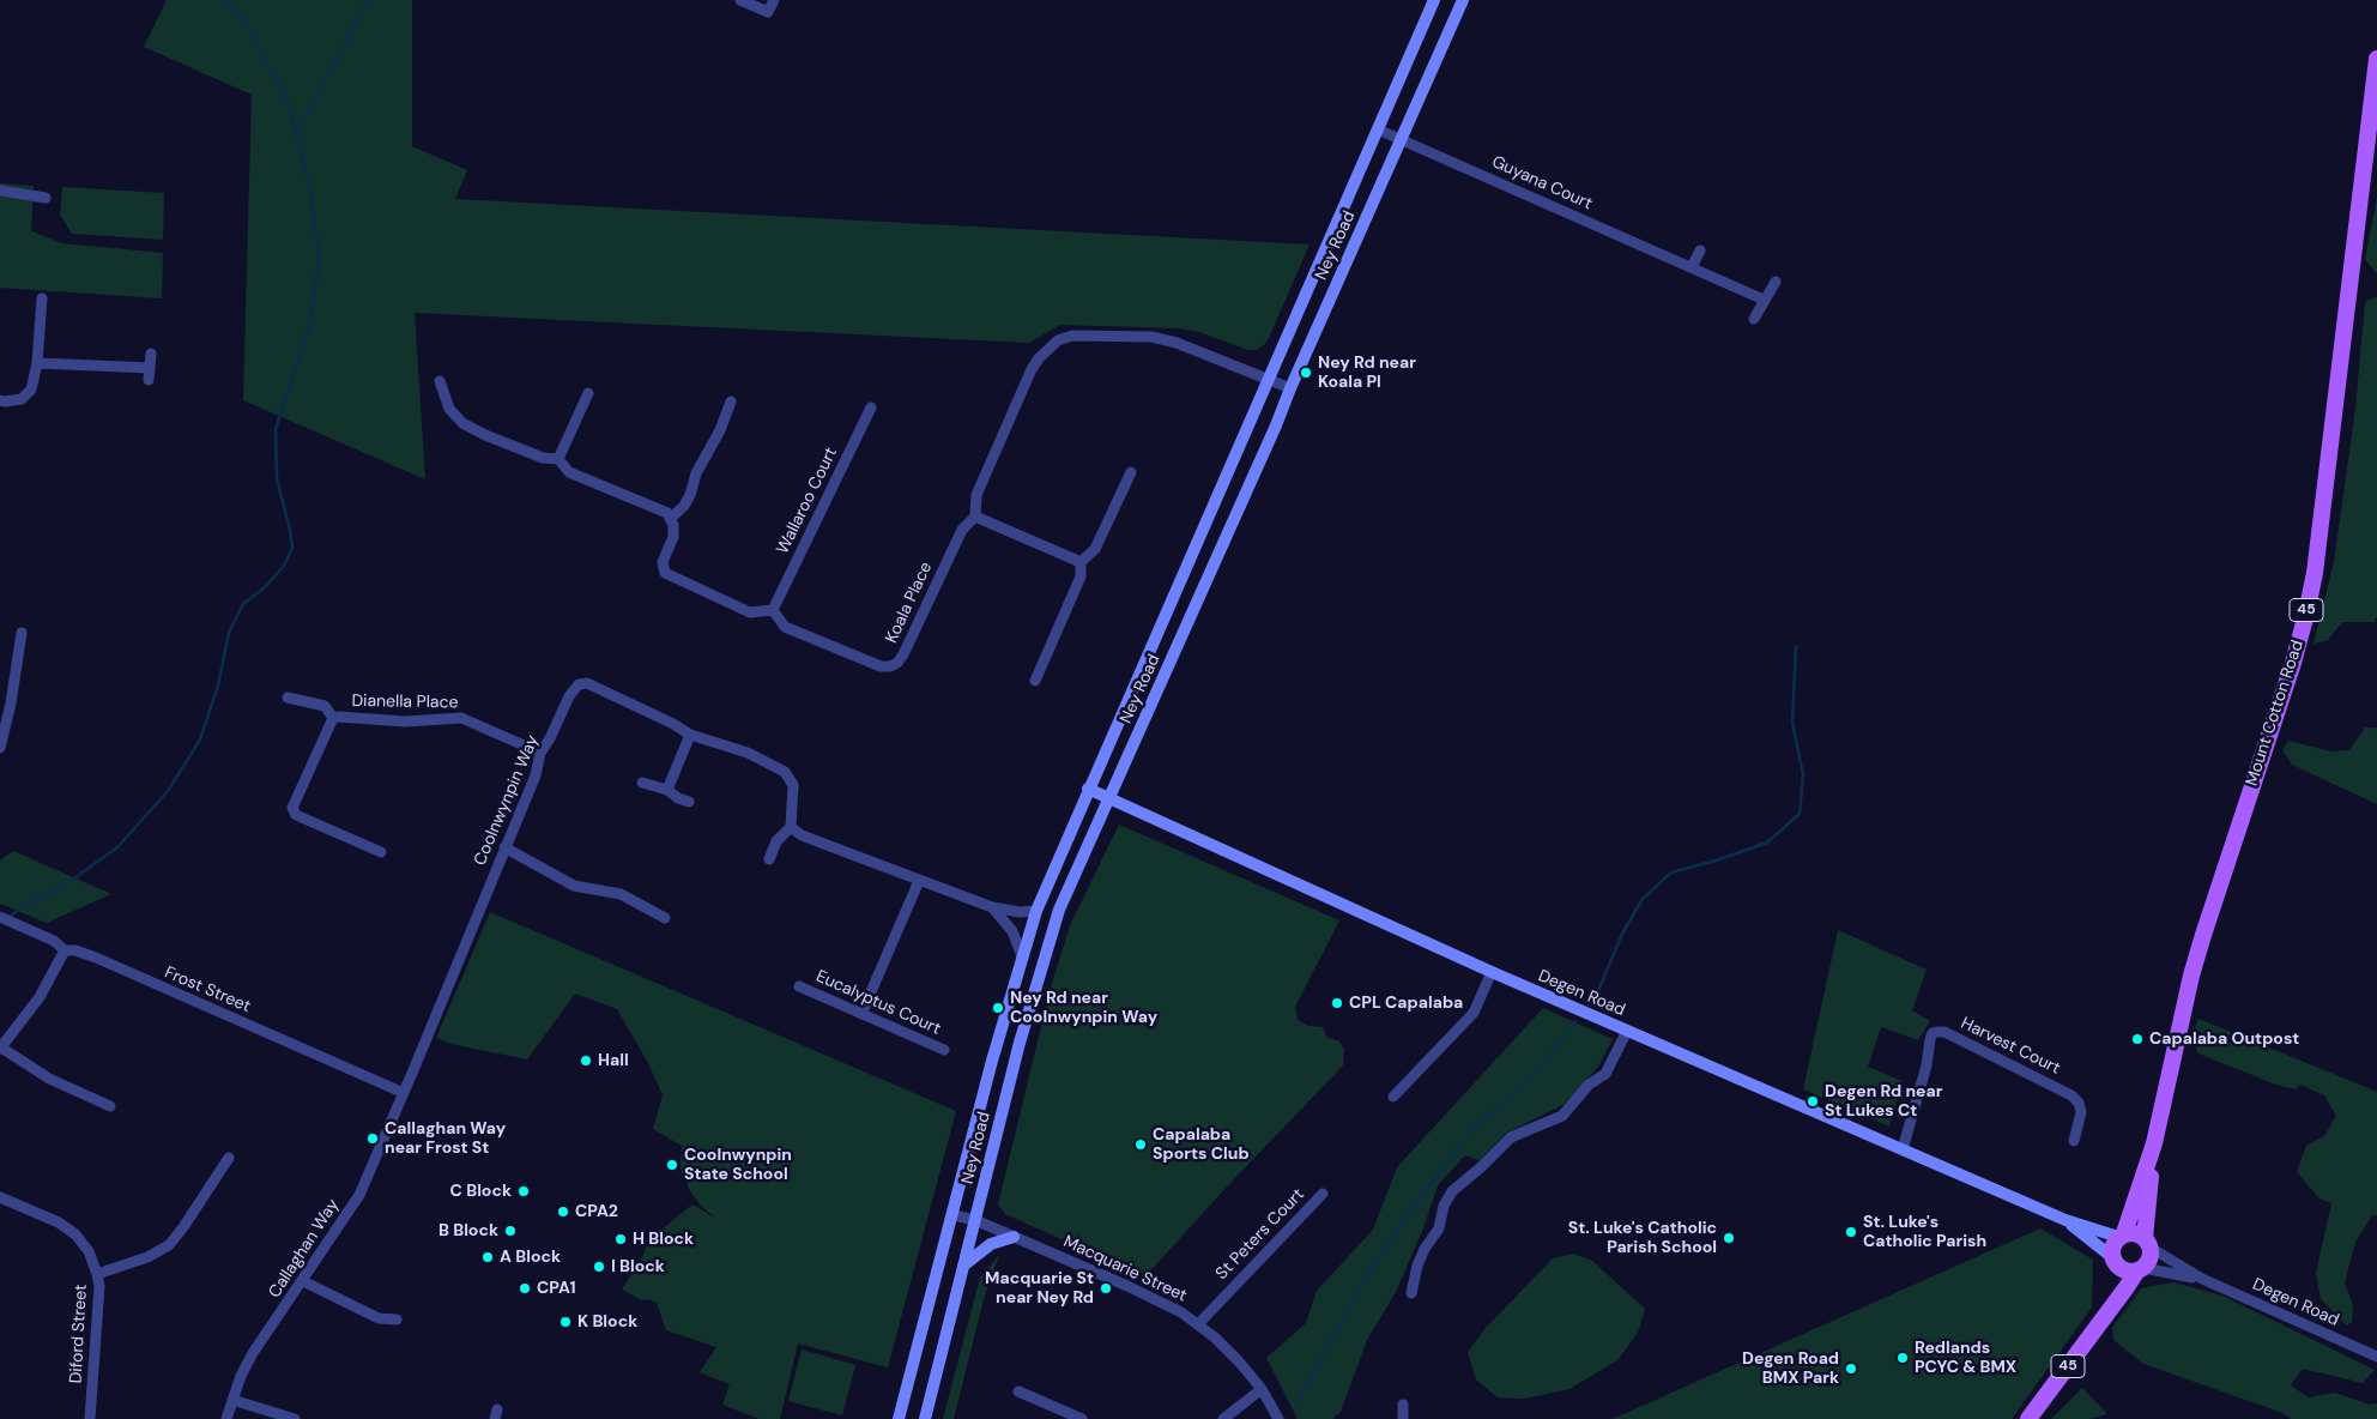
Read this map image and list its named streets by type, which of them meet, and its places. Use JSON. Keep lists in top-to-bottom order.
{
  "streets": {
    "main road": [
      "Ney Road",
      "45",
      "Mount Cotton Road",
      "Degen Road"
    ],
    "street": [
      "Guyana Court",
      "Wallaroo Court",
      "Koala Place",
      "Dianella Place",
      "Coolnwynpin Way",
      "Frost Street",
      "Eucalyptus Court",
      "Harvest Court",
      "St Peters Court",
      "Callaghan Way",
      "Macquarie Street",
      "Diford Street"
    ]
  },
  "crossings": [
    ["Guyana Court", "Ney Road"],
    ["Ney Road", "Koala Place"],
    ["Ney Road", "Degen Road"],
    ["Ney Road", "Macquarie Street"],
    ["Wallaroo Court", "Koala Place"],
    ["45", "Mount Cotton Road"],
    ["45", "Degen Road"],
    ["Dianella Place", "Coolnwynpin Way"],
    ["Mount Cotton Road", "Degen Road"],
    ["Coolnwynpin Way", "Frost Street"],
    ["Coolnwynpin Way", "Callaghan Way"],
    ["Frost Street", "Callaghan Way"],
    ["Degen Road", "Harvest Court"],
    ["St Peters Court", "Macquarie Street"]
  ],
  "places": [
    "Ney Rd near Koala Pl",
    "CPL Capalaba",
    "Ney Rd near Coolnwynpin Way",
    "Capalaba Outpost",
    "Hall",
    "Degen Rd near St Lukes Ct",
    "Callaghan Way near Frost St",
    "Capalaba Sports Club",
    "Coolnwynpin State School",
    "C Block",
    "CPA2",
    "B Block",
    "St. Luke's Catholic Parish",
    "St. Luke's Catholic Parish School",
    "H Block",
    "A Block",
    "I Block",
    "CPA1",
    "Macquarie St near Ney Rd",
    "K Block",
    "Redlands PCYC & BMX",
    "Degen Road BMX Park"
  ]
}
